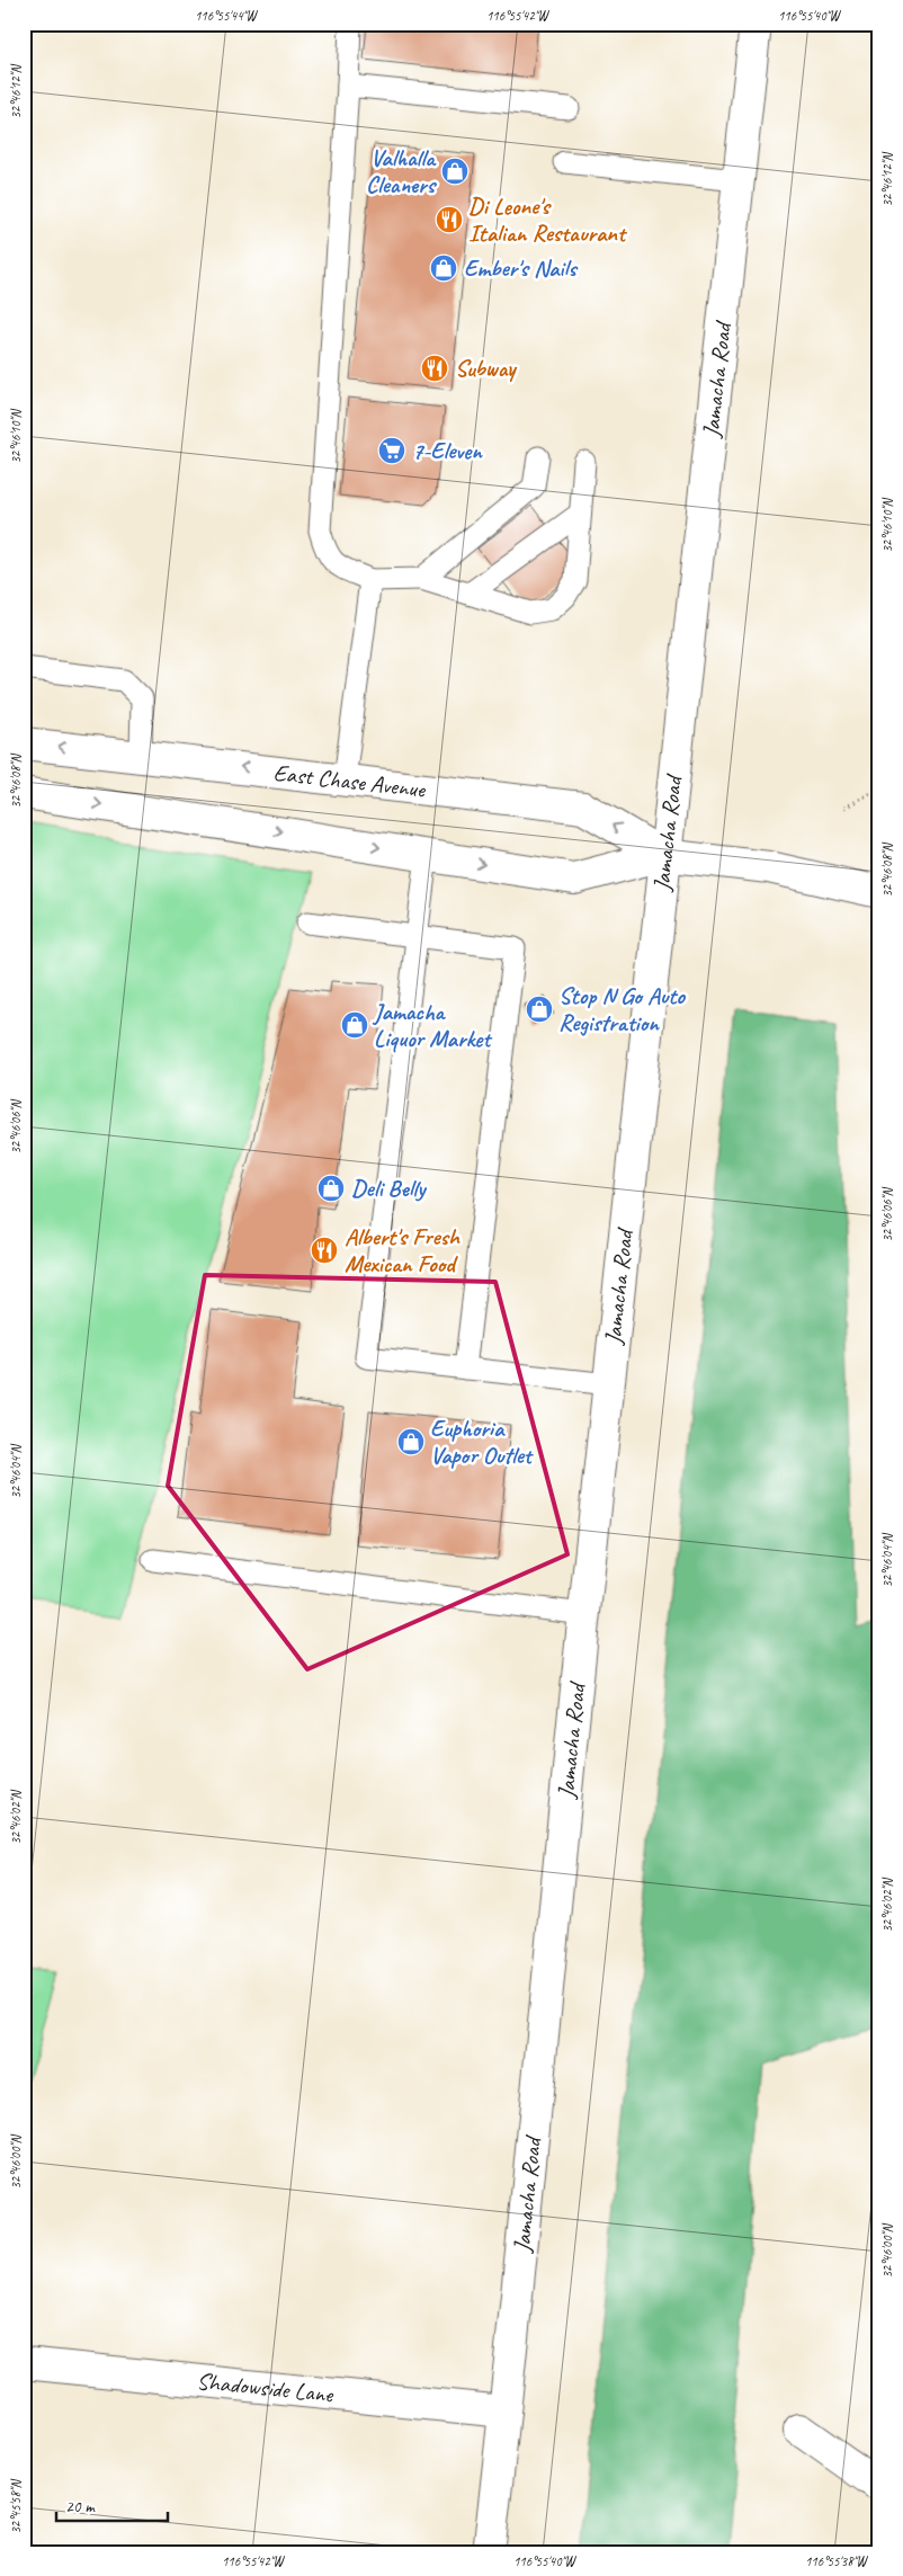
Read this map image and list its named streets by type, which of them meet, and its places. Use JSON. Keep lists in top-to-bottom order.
{
  "streets": {
    "main road": ["Jamacha Road", "East Chase Avenue", "Shadowside Lane"]
  },
  "crossings": [
    ["Jamacha Road", "East Chase Avenue"],
    ["Jamacha Road", "Shadowside Lane"]
  ],
  "places": {
    "shop": [
      "Valhalla Cleaners",
      "Ember's Nails",
      "Stop N Go Auto Registration",
      "Jamacha Liquor Market",
      "Deli Belly",
      "Euphoria Vapor Outlet"
    ],
    "restaurant": ["Di Leone's Italian Restaurant", "Subway", "Albert's Fresh Mexican Food"],
    "supermarket": ["7-Eleven"]
  },
  "scale_bar": "20 m",
  "coordinates": [
    "116°55'44\"W",
    "116°55'42\"W",
    "116°55'40\"W",
    "32°46'12\"N",
    "32°46'10\"N",
    "32°46'08\"N",
    "32°46'06\"N",
    "32°46'04\"N",
    "32°46'02\"N",
    "32°46'00\"N",
    "32°45'58\"N",
    "116°55'38\"W"
  ]
}
